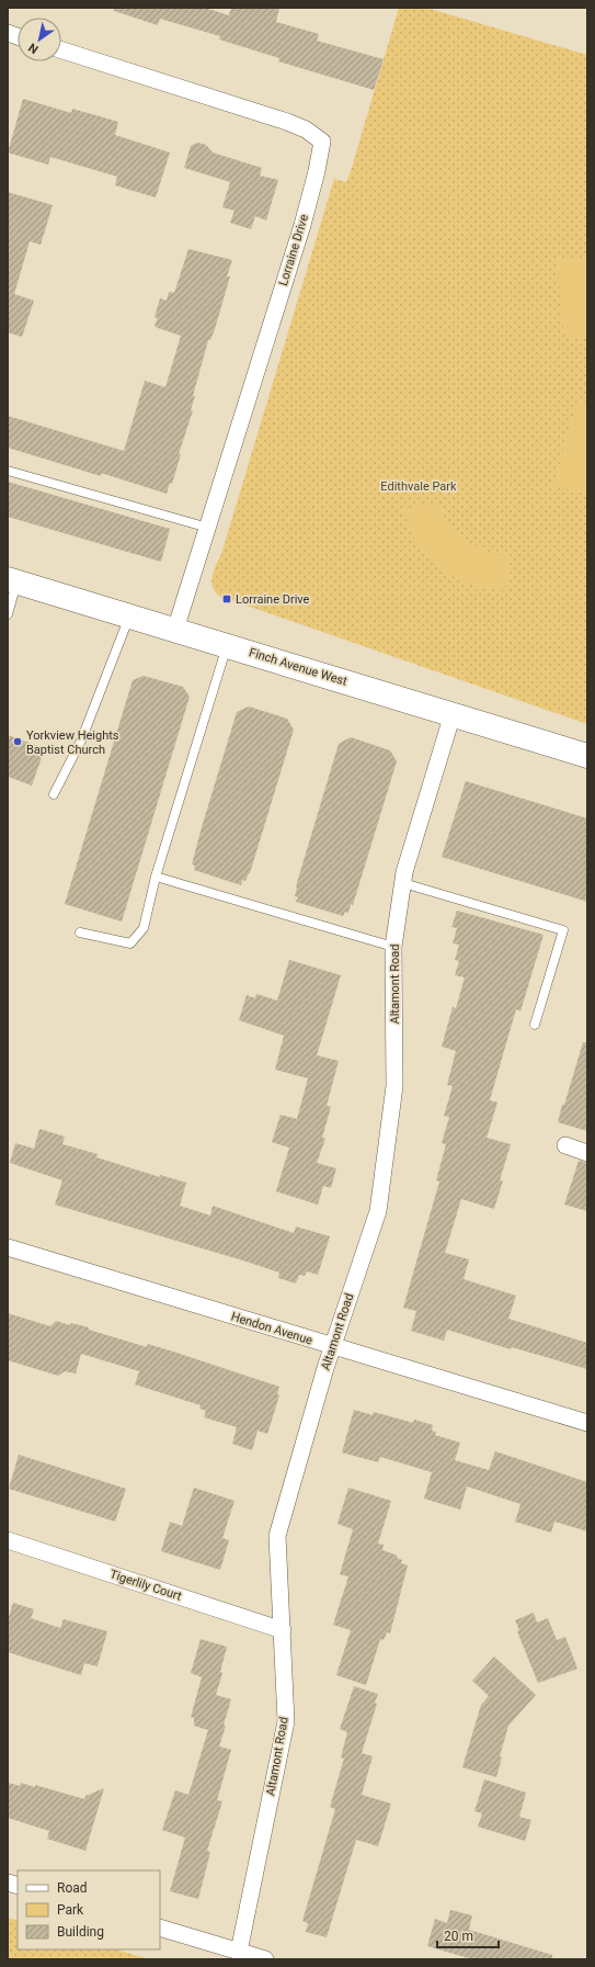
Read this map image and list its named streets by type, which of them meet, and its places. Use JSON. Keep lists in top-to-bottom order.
{
  "streets": {
    "main road": ["Finch Avenue West"],
    "street": [
      "Lorraine Drive",
      "Altamont Road",
      "Hendon Avenue",
      "Tigerlily Court"
    ]
  },
  "crossings": [
    ["Lorraine Drive", "Finch Avenue West"],
    ["Finch Avenue West", "Altamont Road"],
    ["Altamont Road", "Hendon Avenue"],
    ["Altamont Road", "Tigerlily Court"]
  ],
  "parks": ["Edithvale Park"],
  "places": {
    "transit": ["Lorraine Drive"],
    "other": ["Yorkview Heights Baptist Church"]
  },
  "legend": ["Road", "Park", "Building"],
  "scale_bar": "20 m",
  "north": "bottom left"
}
